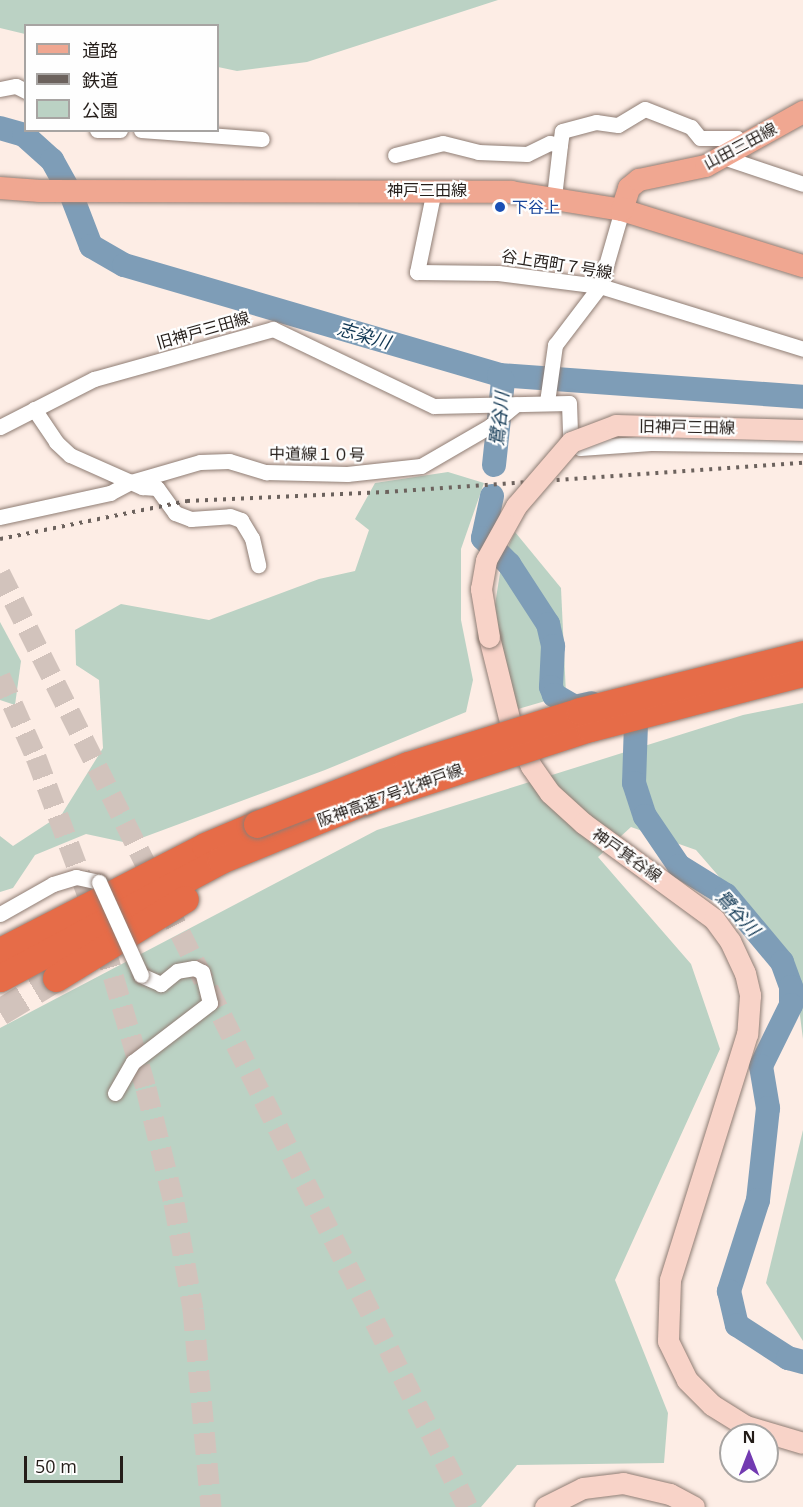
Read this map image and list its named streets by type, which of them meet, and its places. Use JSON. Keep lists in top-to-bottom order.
{
  "streets": {
    "highway": ["阪神高速7号北神戸線"],
    "main road": ["山田三田線", "神戸三田線"],
    "street": [
      "谷上西町７号線",
      "旧神戸三田線",
      "中道線１０号",
      "神戸箕谷線"
    ]
  },
  "crossings": [
    ["山田三田線", "神戸三田線"],
    ["神戸三田線", "谷上西町７号線"],
    ["旧神戸三田線", "中道線１０号"]
  ],
  "water": ["志染川", "鷺谷川"],
  "places": ["下谷上"],
  "legend": ["道路", "鉄道", "公園"],
  "scale_bar": "50 m",
  "north": "top"
}
